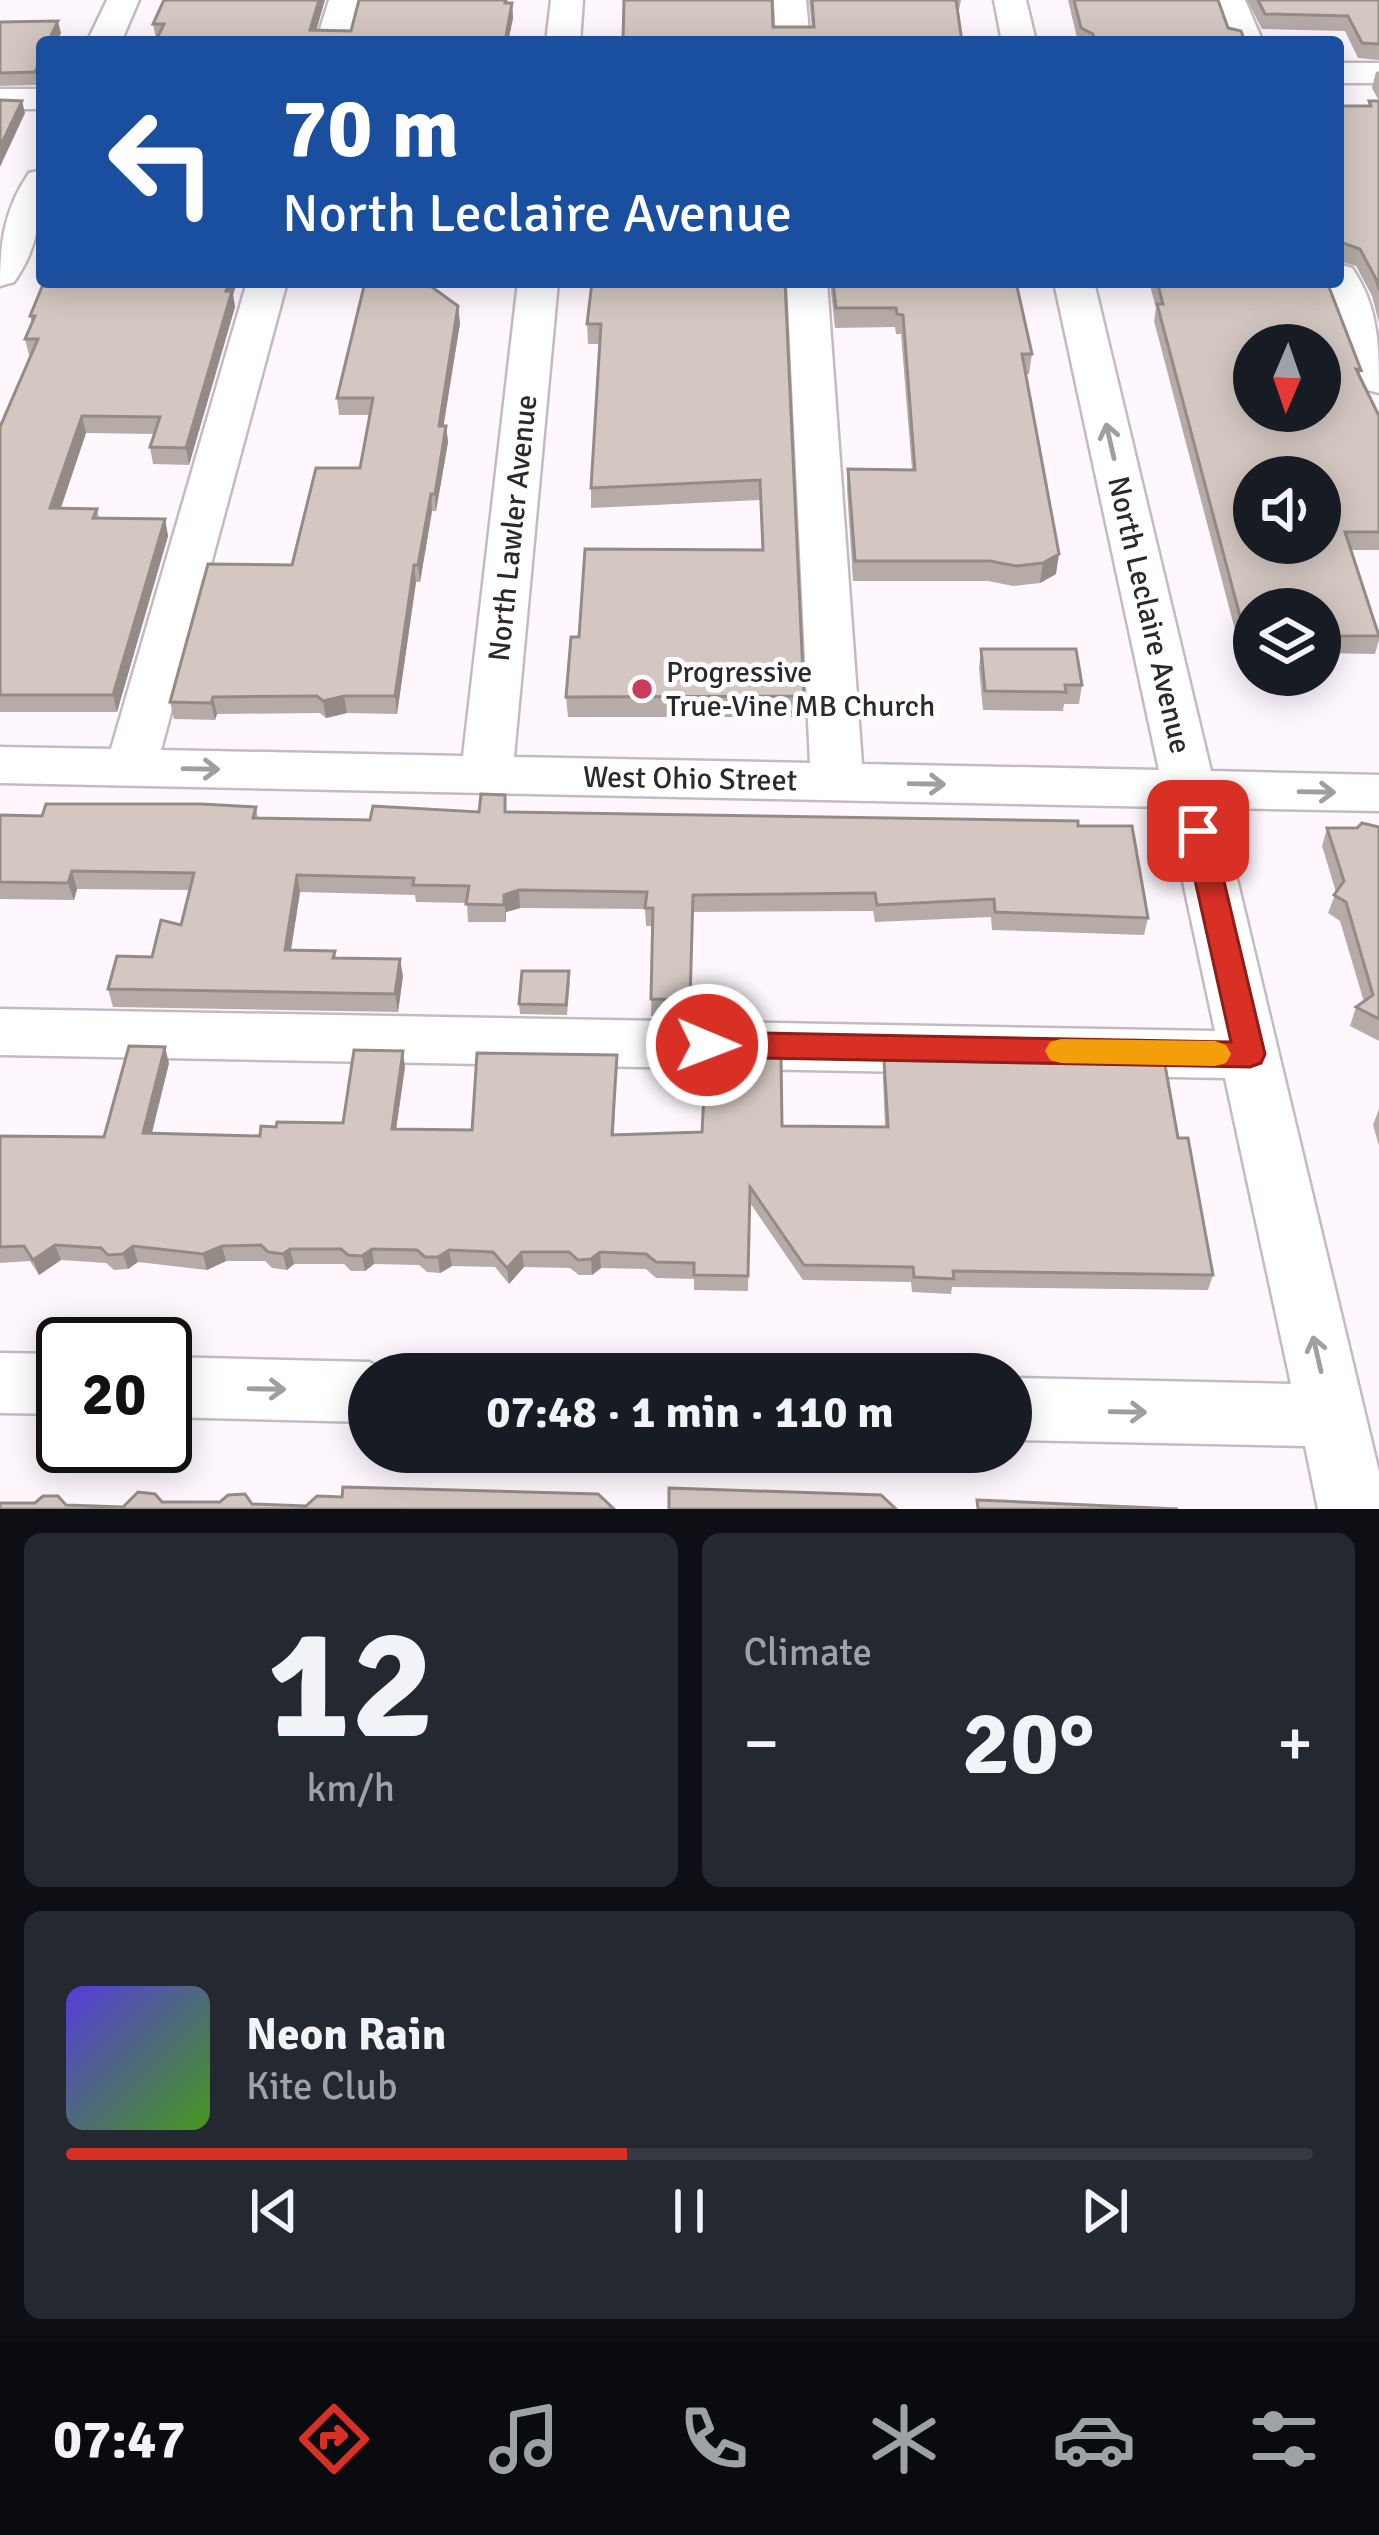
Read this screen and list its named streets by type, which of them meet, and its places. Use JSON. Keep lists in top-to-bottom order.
{
  "streets": {
    "street": ["North Lawler Avenue", "North Leclaire Avenue", "West Ohio Street"]
  },
  "crossings": [
    ["North Lawler Avenue", "West Ohio Street"],
    ["North Leclaire Avenue", "West Ohio Street"]
  ],
  "places": ["Progressive True-Vine MB Church"],
  "north": "bottom",
  "page": {
    "turn": ["70 m", "North Leclaire Avenue"],
    "limit": "20",
    "trip": "07:48 · 1 min · 110 m",
    "tile": [
      ["12", "km/h"],
      "Climate"
    ],
    "heat": ["−", "20°", "+"],
    "song": ["Neon Rain", "Kite Club"],
    "tabs": "07:47"
  }
}
